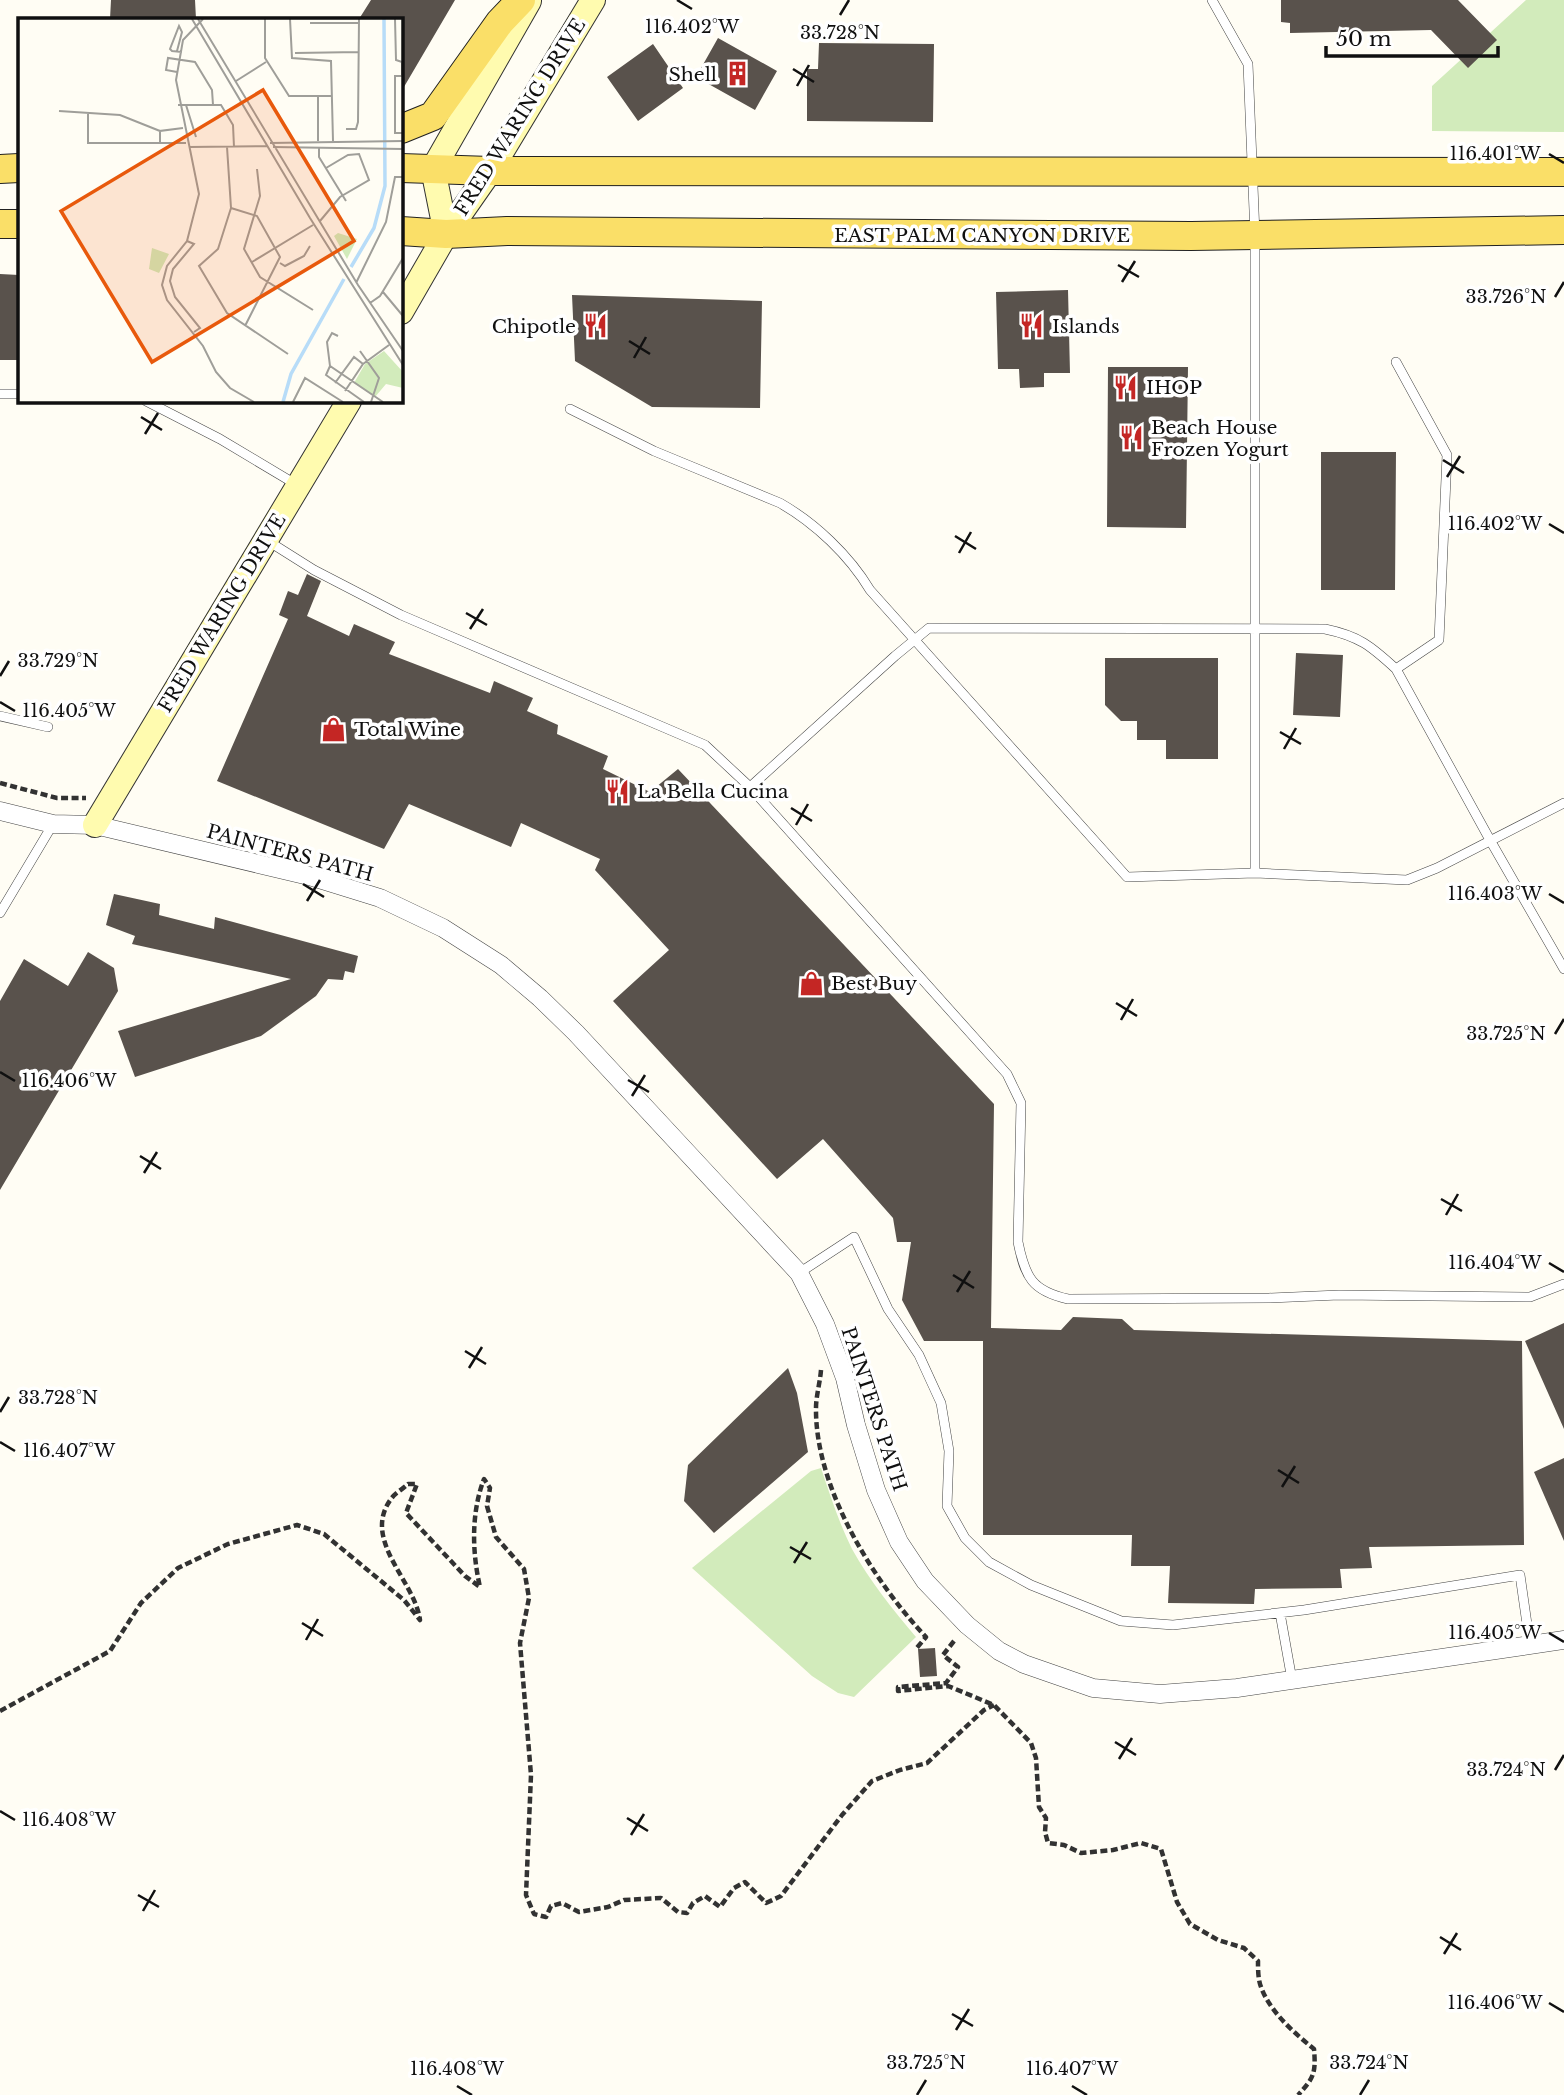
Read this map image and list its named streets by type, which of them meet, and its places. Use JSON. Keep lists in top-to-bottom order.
{
  "streets": {
    "main road": ["EAST PALM CANYON DRIVE"],
    "street": ["FRED WARING DRIVE", "PAINTERS PATH"]
  },
  "crossings": [
    ["FRED WARING DRIVE", "EAST PALM CANYON DRIVE"],
    ["FRED WARING DRIVE", "PAINTERS PATH"]
  ],
  "places": {
    "building": ["Shell"],
    "restaurant": [
      "Chipotle",
      "Islands",
      "IHOP",
      "Beach House Frozen Yogurt",
      "La Bella Cucina"
    ],
    "shop": ["Total Wine", "Best Buy"]
  },
  "scale_bar": "50 m",
  "coordinates": [
    "116.402°W",
    "33.728°N",
    "116.401°W",
    "33.726°N",
    "33.729°N",
    "116.405°W",
    "116.403°W",
    "33.725°N",
    "116.406°W",
    "116.404°W",
    "116.407°W",
    "33.724°N",
    "116.408°W"
  ]
}
